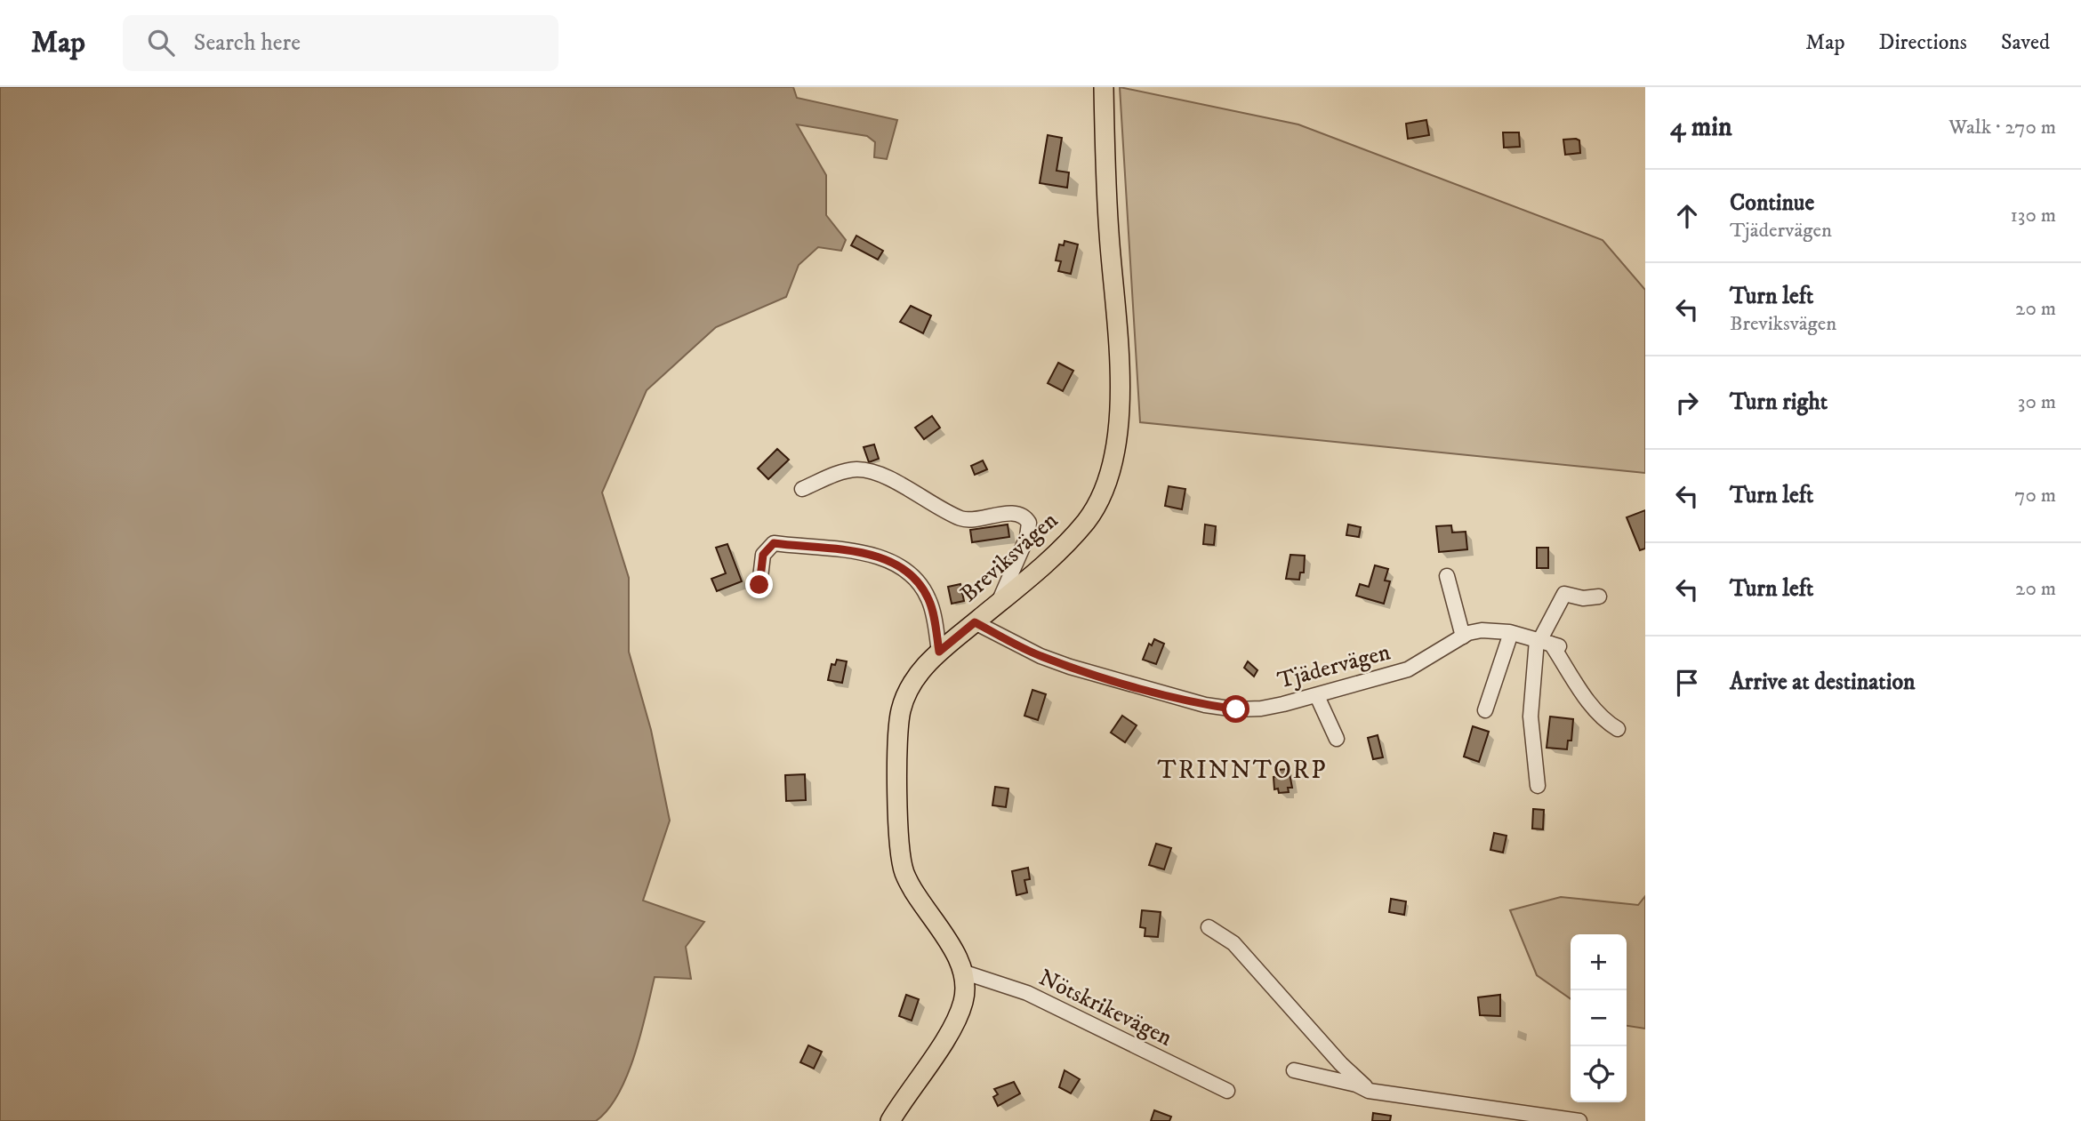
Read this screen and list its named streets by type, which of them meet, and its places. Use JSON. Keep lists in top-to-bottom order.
{
  "streets": {
    "main road": ["Breviksvägen"],
    "street": ["Tjädervägen", "Nötskrikevägen"]
  },
  "crossings": [
    ["Breviksvägen", "Tjädervägen"],
    ["Breviksvägen", "Nötskrikevägen"]
  ],
  "districts": ["TRINNTORP"],
  "page": {
    "header": "Map",
    "search": "Search here",
    "nav": ["Map", "Directions", "Saved"],
    "heading": ["4 min", "Walk · 270 m"],
    "list": [
      ["Continue", "Tjädervägen", "130 m"],
      ["Turn left", "Breviksvägen", "20 m"],
      ["Turn right", "30 m"],
      ["Turn left", "70 m"],
      ["Turn left", "20 m"],
      "Arrive at destination"
    ],
    "map_buttons": ["+", "−"]
  }
}
